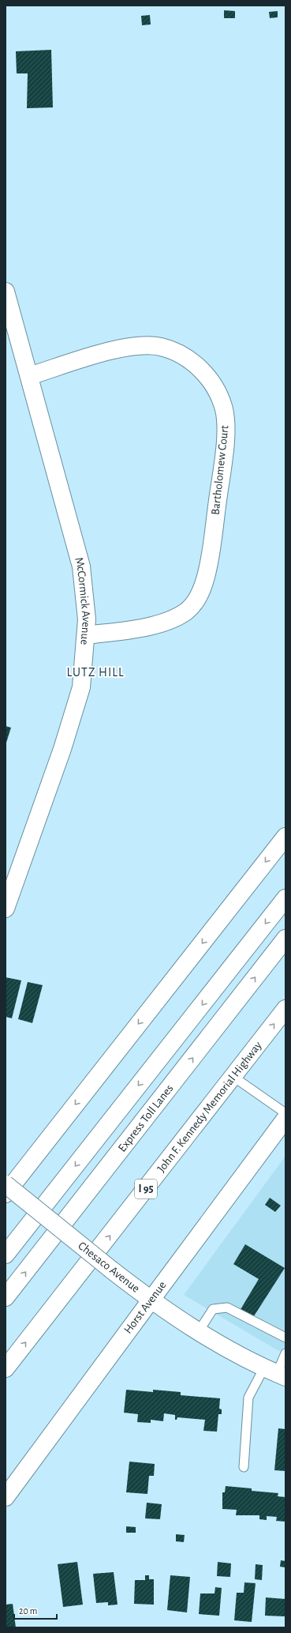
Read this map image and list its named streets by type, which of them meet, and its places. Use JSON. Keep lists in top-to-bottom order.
{
  "streets": {
    "main road": [
      "Bartholomew Court",
      "McCormick Avenue",
      "John F. Kennedy Memorial Highway",
      "Express Toll Lanes",
      "I 95",
      "Chesaco Avenue",
      "Horst Avenue"
    ]
  },
  "crossings": [
    ["Bartholomew Court", "McCormick Avenue"],
    ["Chesaco Avenue", "Horst Avenue"]
  ],
  "districts": ["LUTZ HILL"],
  "scale_bar": "20 m"
}
